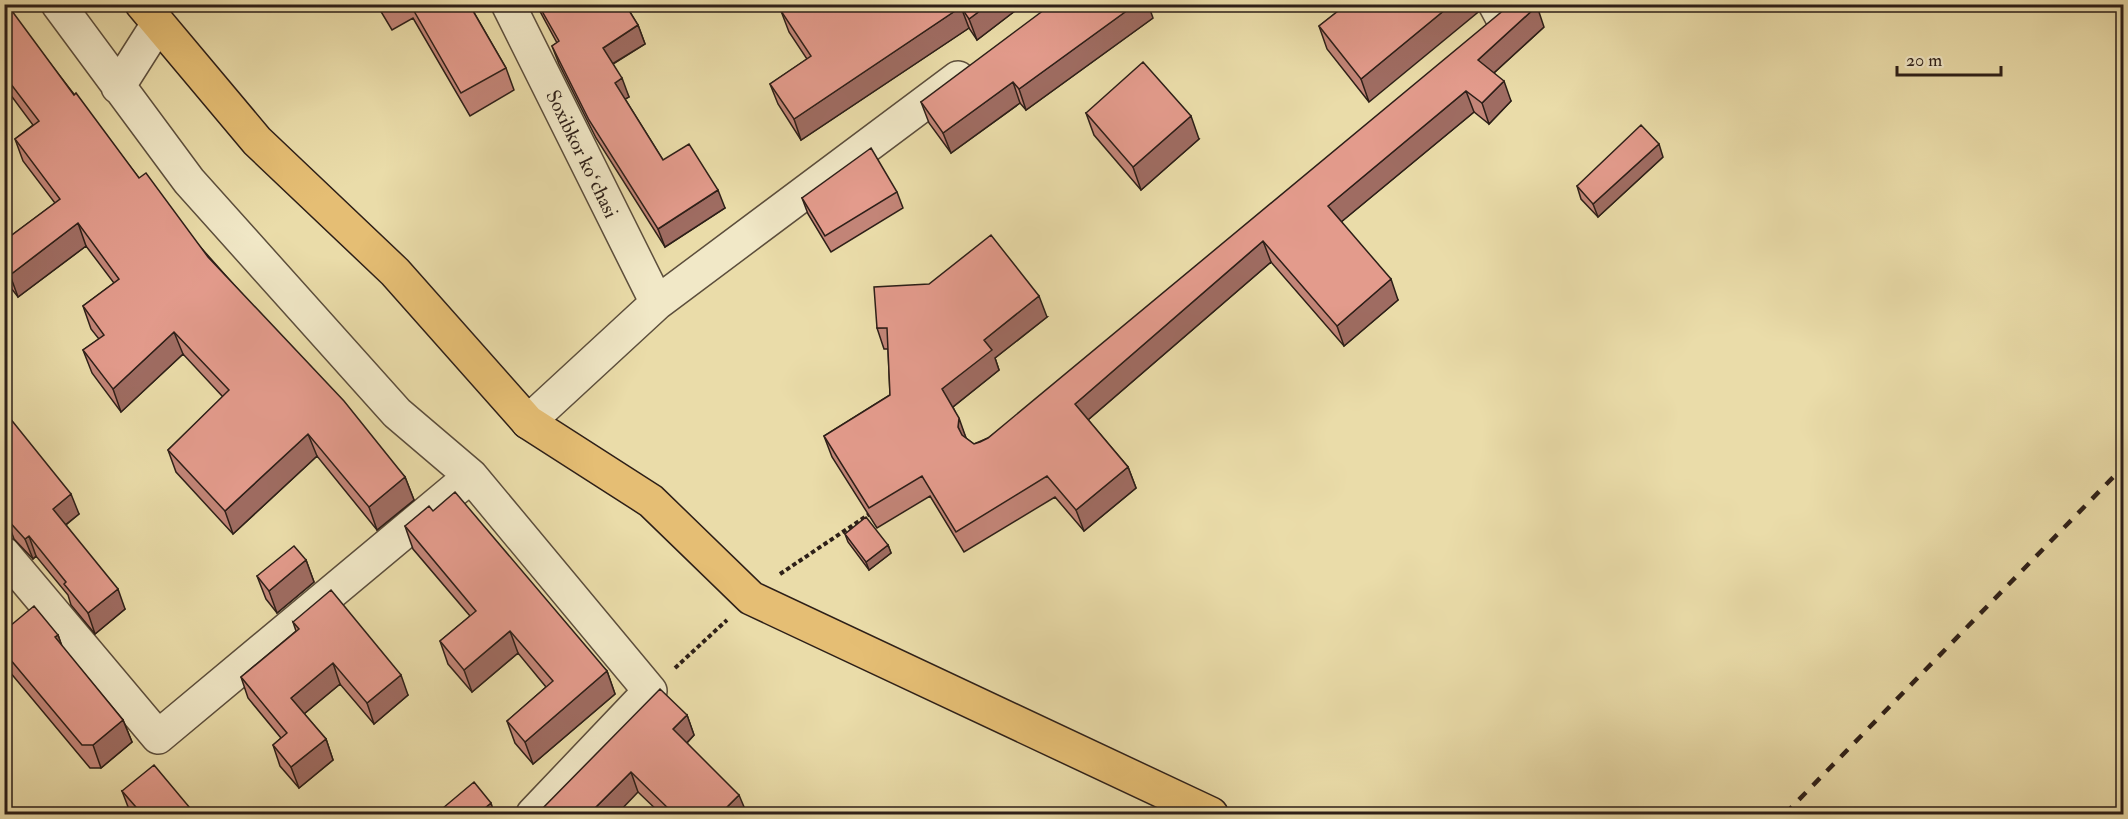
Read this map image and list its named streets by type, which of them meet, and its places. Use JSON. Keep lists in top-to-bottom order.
{
  "streets": {
    "street": ["Soxibkor koʻchasi"]
  },
  "scale_bar": "20 m"
}
